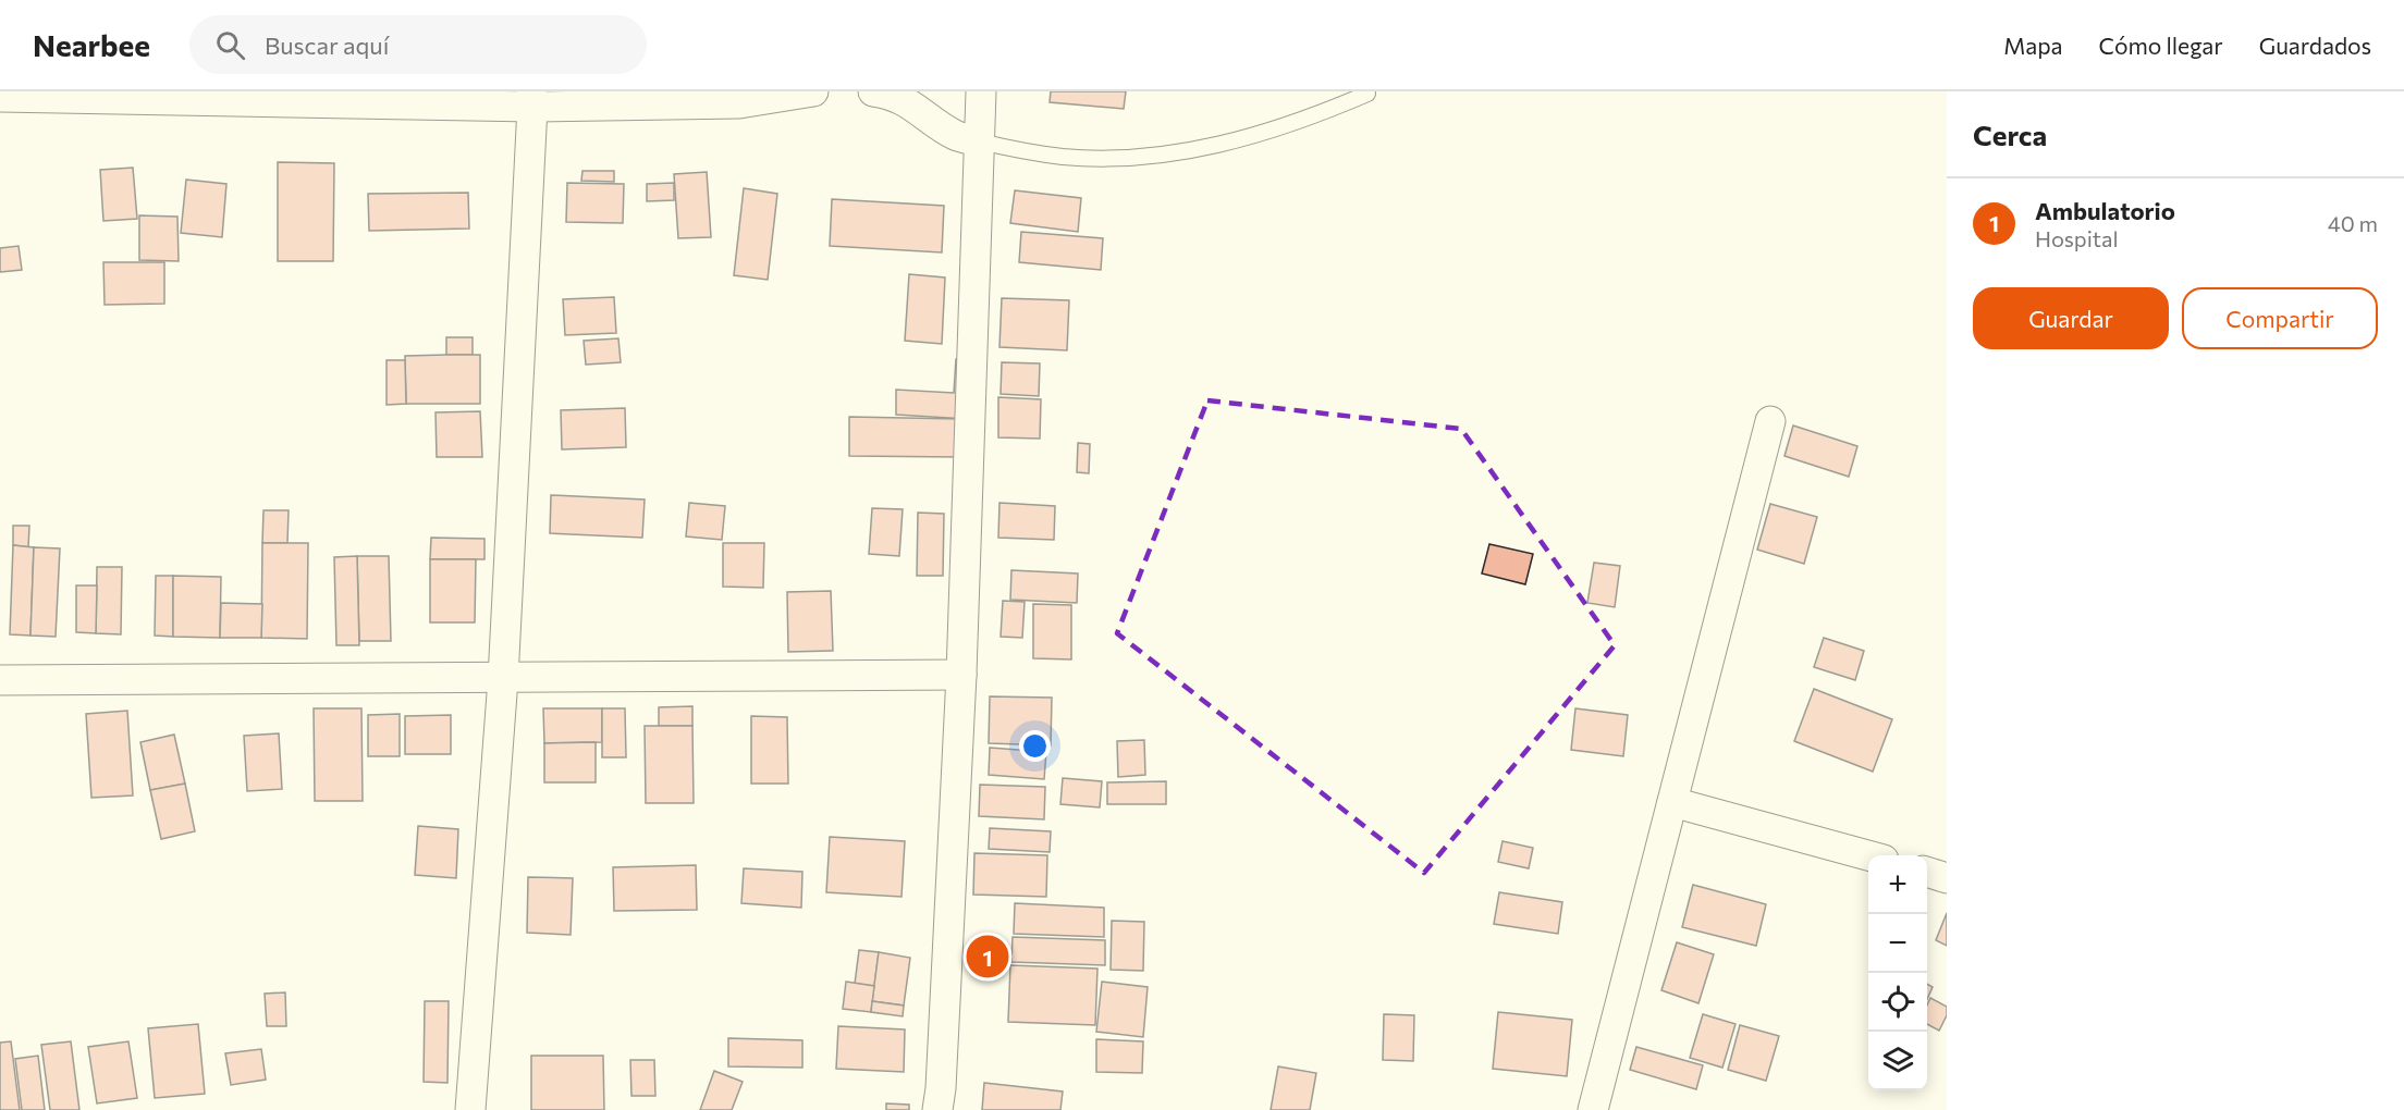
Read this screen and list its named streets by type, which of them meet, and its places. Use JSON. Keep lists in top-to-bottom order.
{
  "page": {
    "header": "Nearbee",
    "search": "Buscar aquí",
    "nav": ["Mapa", "Cómo llegar", "Guardados"],
    "heading": "Cerca",
    "list": [
      {
        "mark": "1",
        "name": "Ambulatorio",
        "note": "Hospital",
        "value": "40 m"
      }
    ],
    "buttons": ["Guardar", "Compartir"],
    "map_buttons": ["+", "−"],
    "pins": "1"
  }
}
